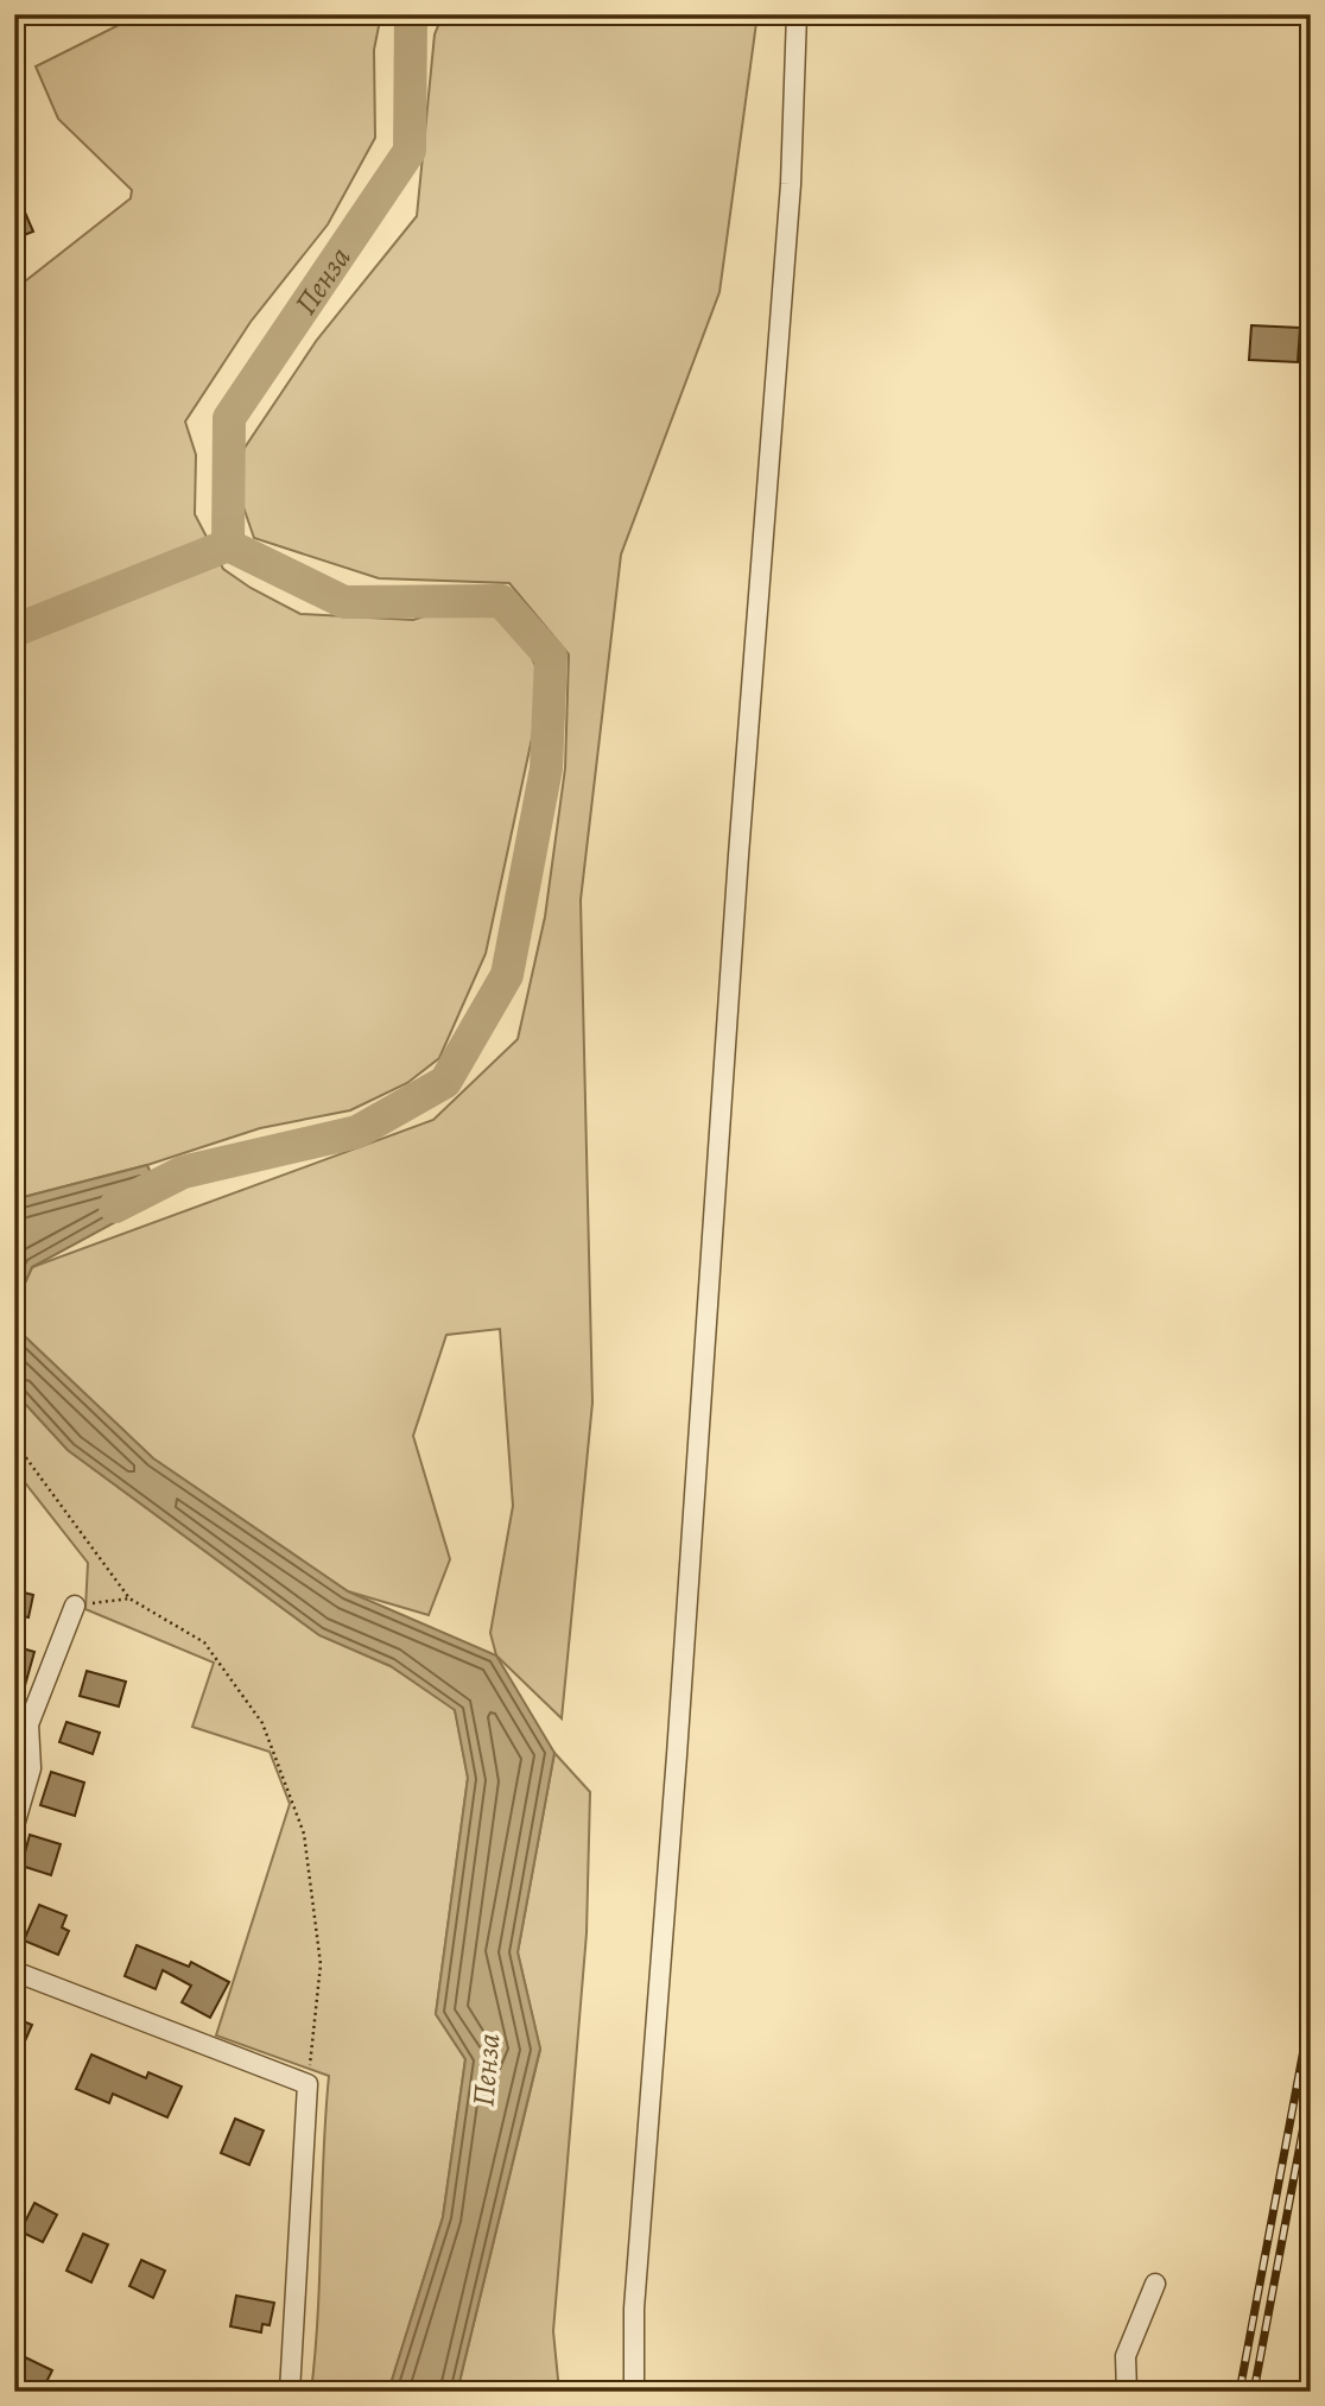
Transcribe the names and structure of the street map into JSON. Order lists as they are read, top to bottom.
{
  "water": ["Пенза"]
}
